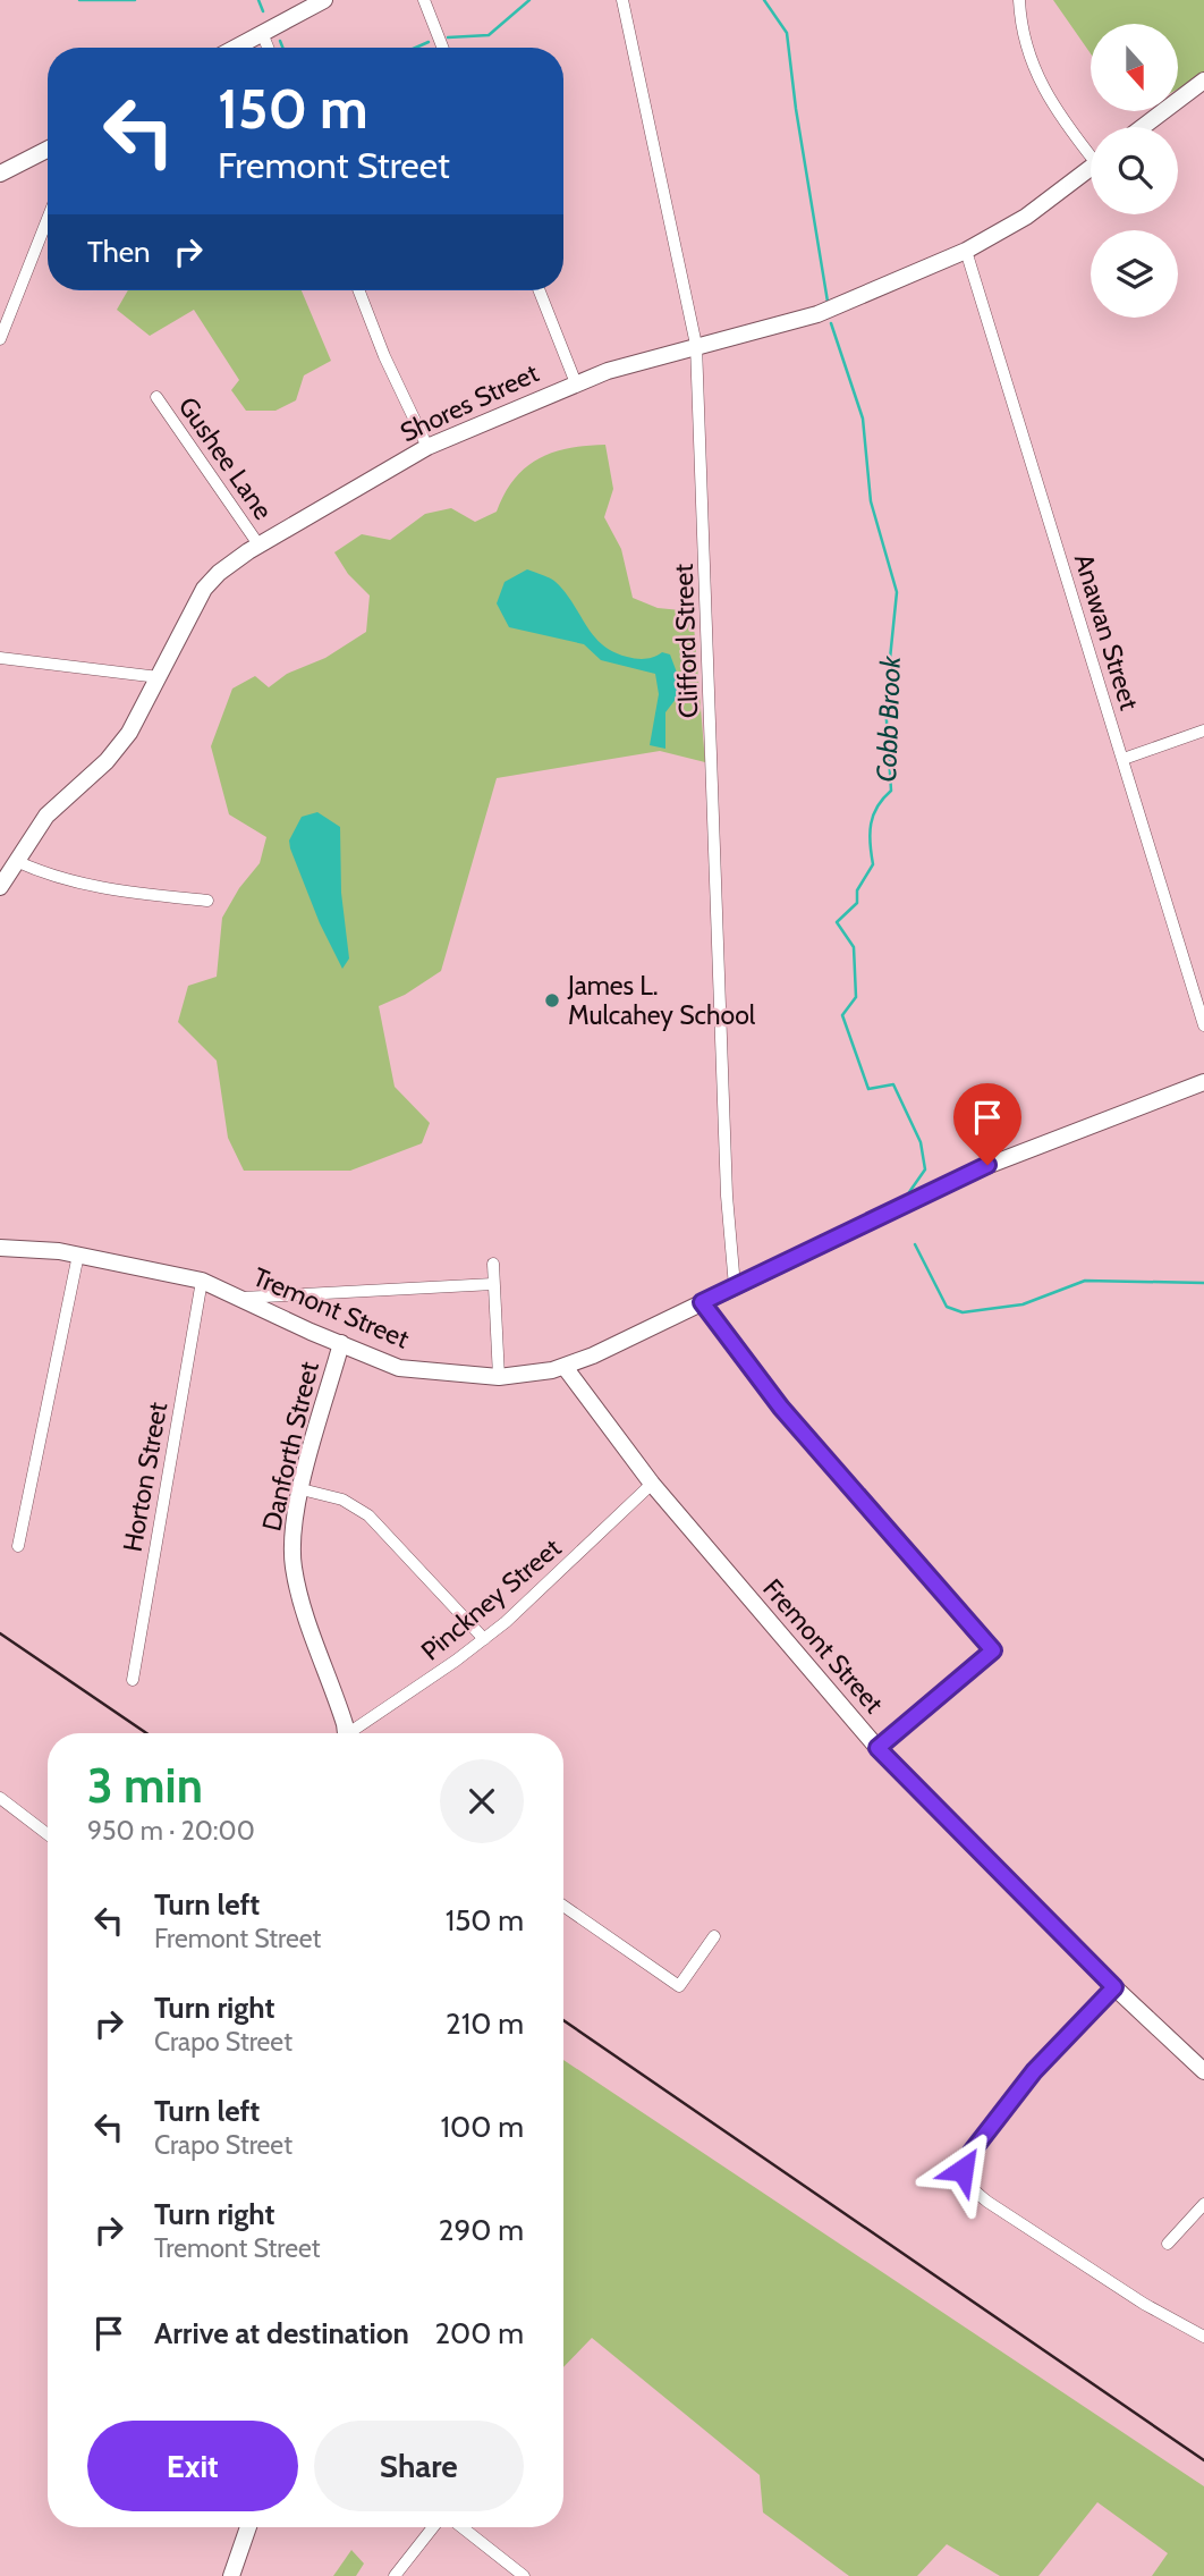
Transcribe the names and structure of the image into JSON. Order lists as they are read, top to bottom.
{
  "streets": {
    "street": [
      "Shores Street",
      "Gushee Lane",
      "Anawan Street",
      "Clifford Street",
      "Tremont Street",
      "Danforth Street",
      "Horton Street",
      "Pinckney Street",
      "Fremont Street"
    ]
  },
  "crossings": [
    ["Shores Street", "Gushee Lane"],
    ["Shores Street", "Anawan Street"],
    ["Shores Street", "Clifford Street"],
    ["Clifford Street", "Tremont Street"],
    ["Tremont Street", "Danforth Street"],
    ["Tremont Street", "Horton Street"],
    ["Tremont Street", "Fremont Street"],
    ["Pinckney Street", "Fremont Street"]
  ],
  "water": ["Cobb Brook"],
  "places": ["James L. Mulcahey School"],
  "north": "bottom",
  "page": {
    "turn": ["150 m", "Fremont Street"],
    "then": "Then",
    "heading": ["3 min", "950 m · 20:00"],
    "list": [
      {
        "name": "Turn left",
        "note": "Fremont Street",
        "value": "150 m"
      },
      {
        "name": "Turn right",
        "note": "Crapo Street",
        "value": "210 m"
      },
      {
        "name": "Turn left",
        "note": "Crapo Street",
        "value": "100 m"
      },
      {
        "name": "Turn right",
        "note": "Tremont Street",
        "value": "290 m"
      },
      {
        "name": "Arrive at destination",
        "value": "200 m"
      }
    ],
    "buttons": ["Exit", "Share"]
  }
}
